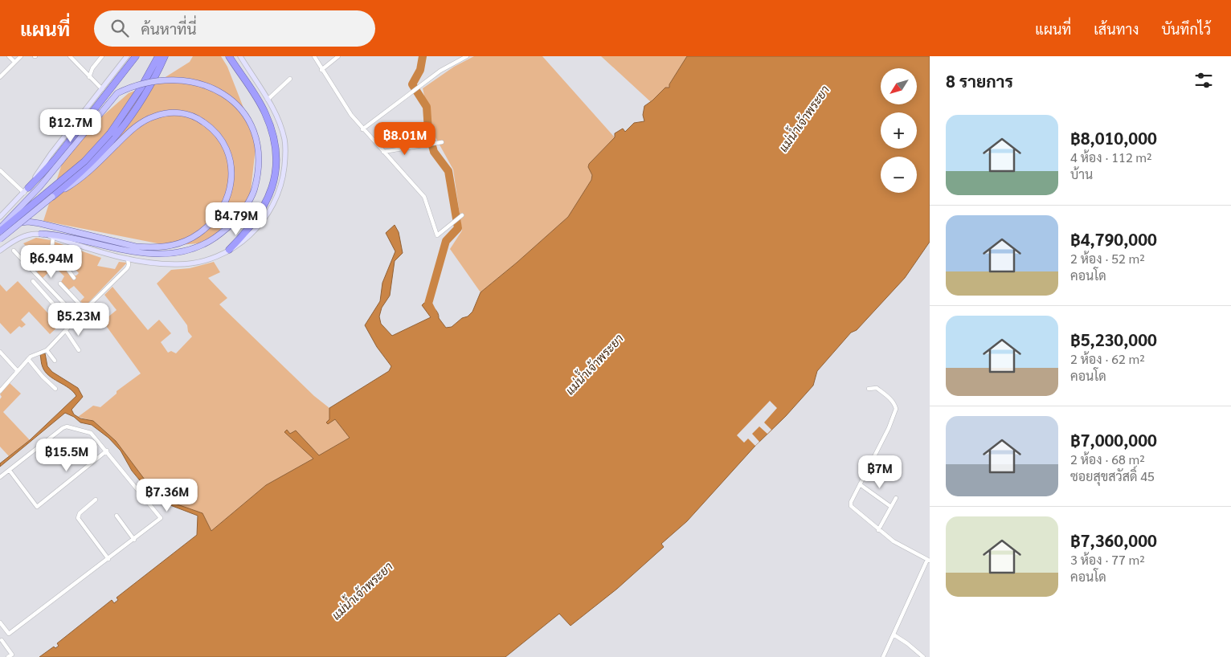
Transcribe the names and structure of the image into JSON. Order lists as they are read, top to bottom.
{
  "water": ["แม่น้ำเจ้าพระยา"],
  "north": "bottom left",
  "page": {
    "header": "แผนที่",
    "search": "ค้นหาที่นี่",
    "nav": ["แผนที่", "เส้นทาง", "บันทึกไว้"],
    "heading": "8 รายการ",
    "map_buttons": ["+", "−"],
    "list": [
      {
        "name": "฿8,010,000",
        "note": "4 ห้อง · 112 m² · บ้าน"
      },
      {
        "name": "฿4,790,000",
        "note": "2 ห้อง · 52 m² · คอนโด"
      },
      {
        "name": "฿5,230,000",
        "note": "2 ห้อง · 62 m² · คอนโด"
      },
      {
        "name": "฿7,000,000",
        "note": "2 ห้อง · 68 m² · ซอยสุขสวัสดิ์ 45"
      },
      {
        "name": "฿7,360,000",
        "note": "3 ห้อง · 77 m² · คอนโด"
      }
    ],
    "price": [
      "฿12.7M",
      "฿8.01M",
      "฿4.79M",
      "฿6.94M",
      "฿5.23M",
      "฿15.5M",
      "฿7M",
      "฿7.36M"
    ]
  }
}
